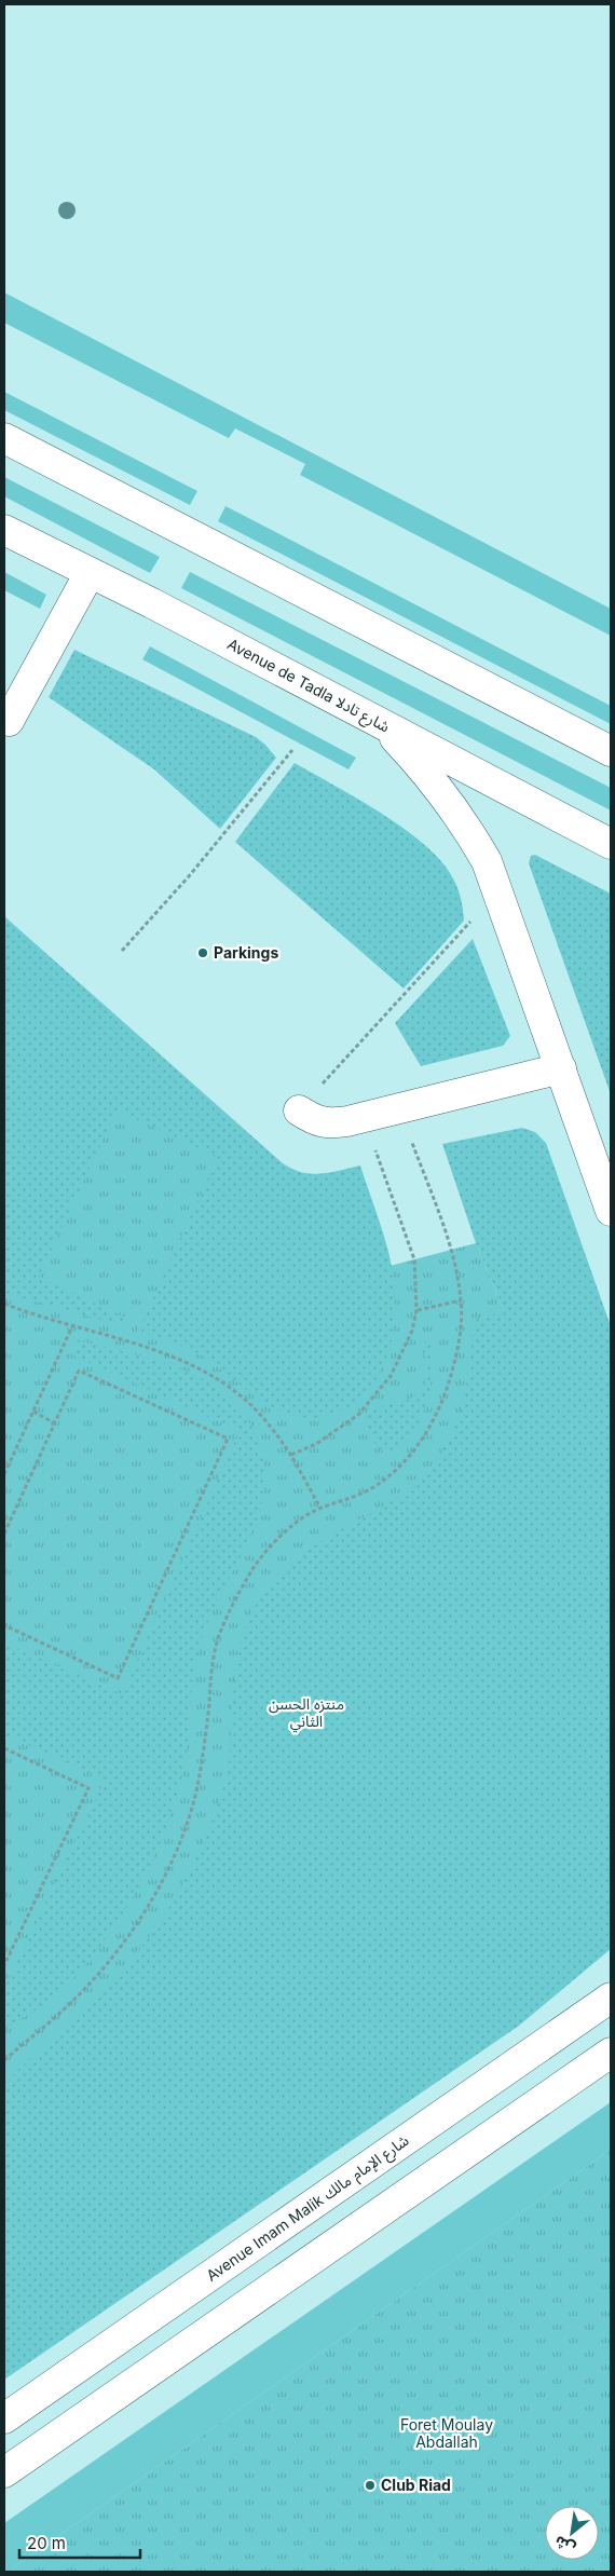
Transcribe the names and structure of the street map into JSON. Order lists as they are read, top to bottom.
{
  "streets": {
    "main road": ["Avenue de Tadla شارع تادلا", "Avenue Imam Malik شارع الإمام مالك"]
  },
  "parks": ["منتزه الحسن الثاني", "Foret Moulay Abdallah"],
  "places": ["Parkings", "Club Riad"],
  "scale_bar": "20 m",
  "north": "bottom left"
}
